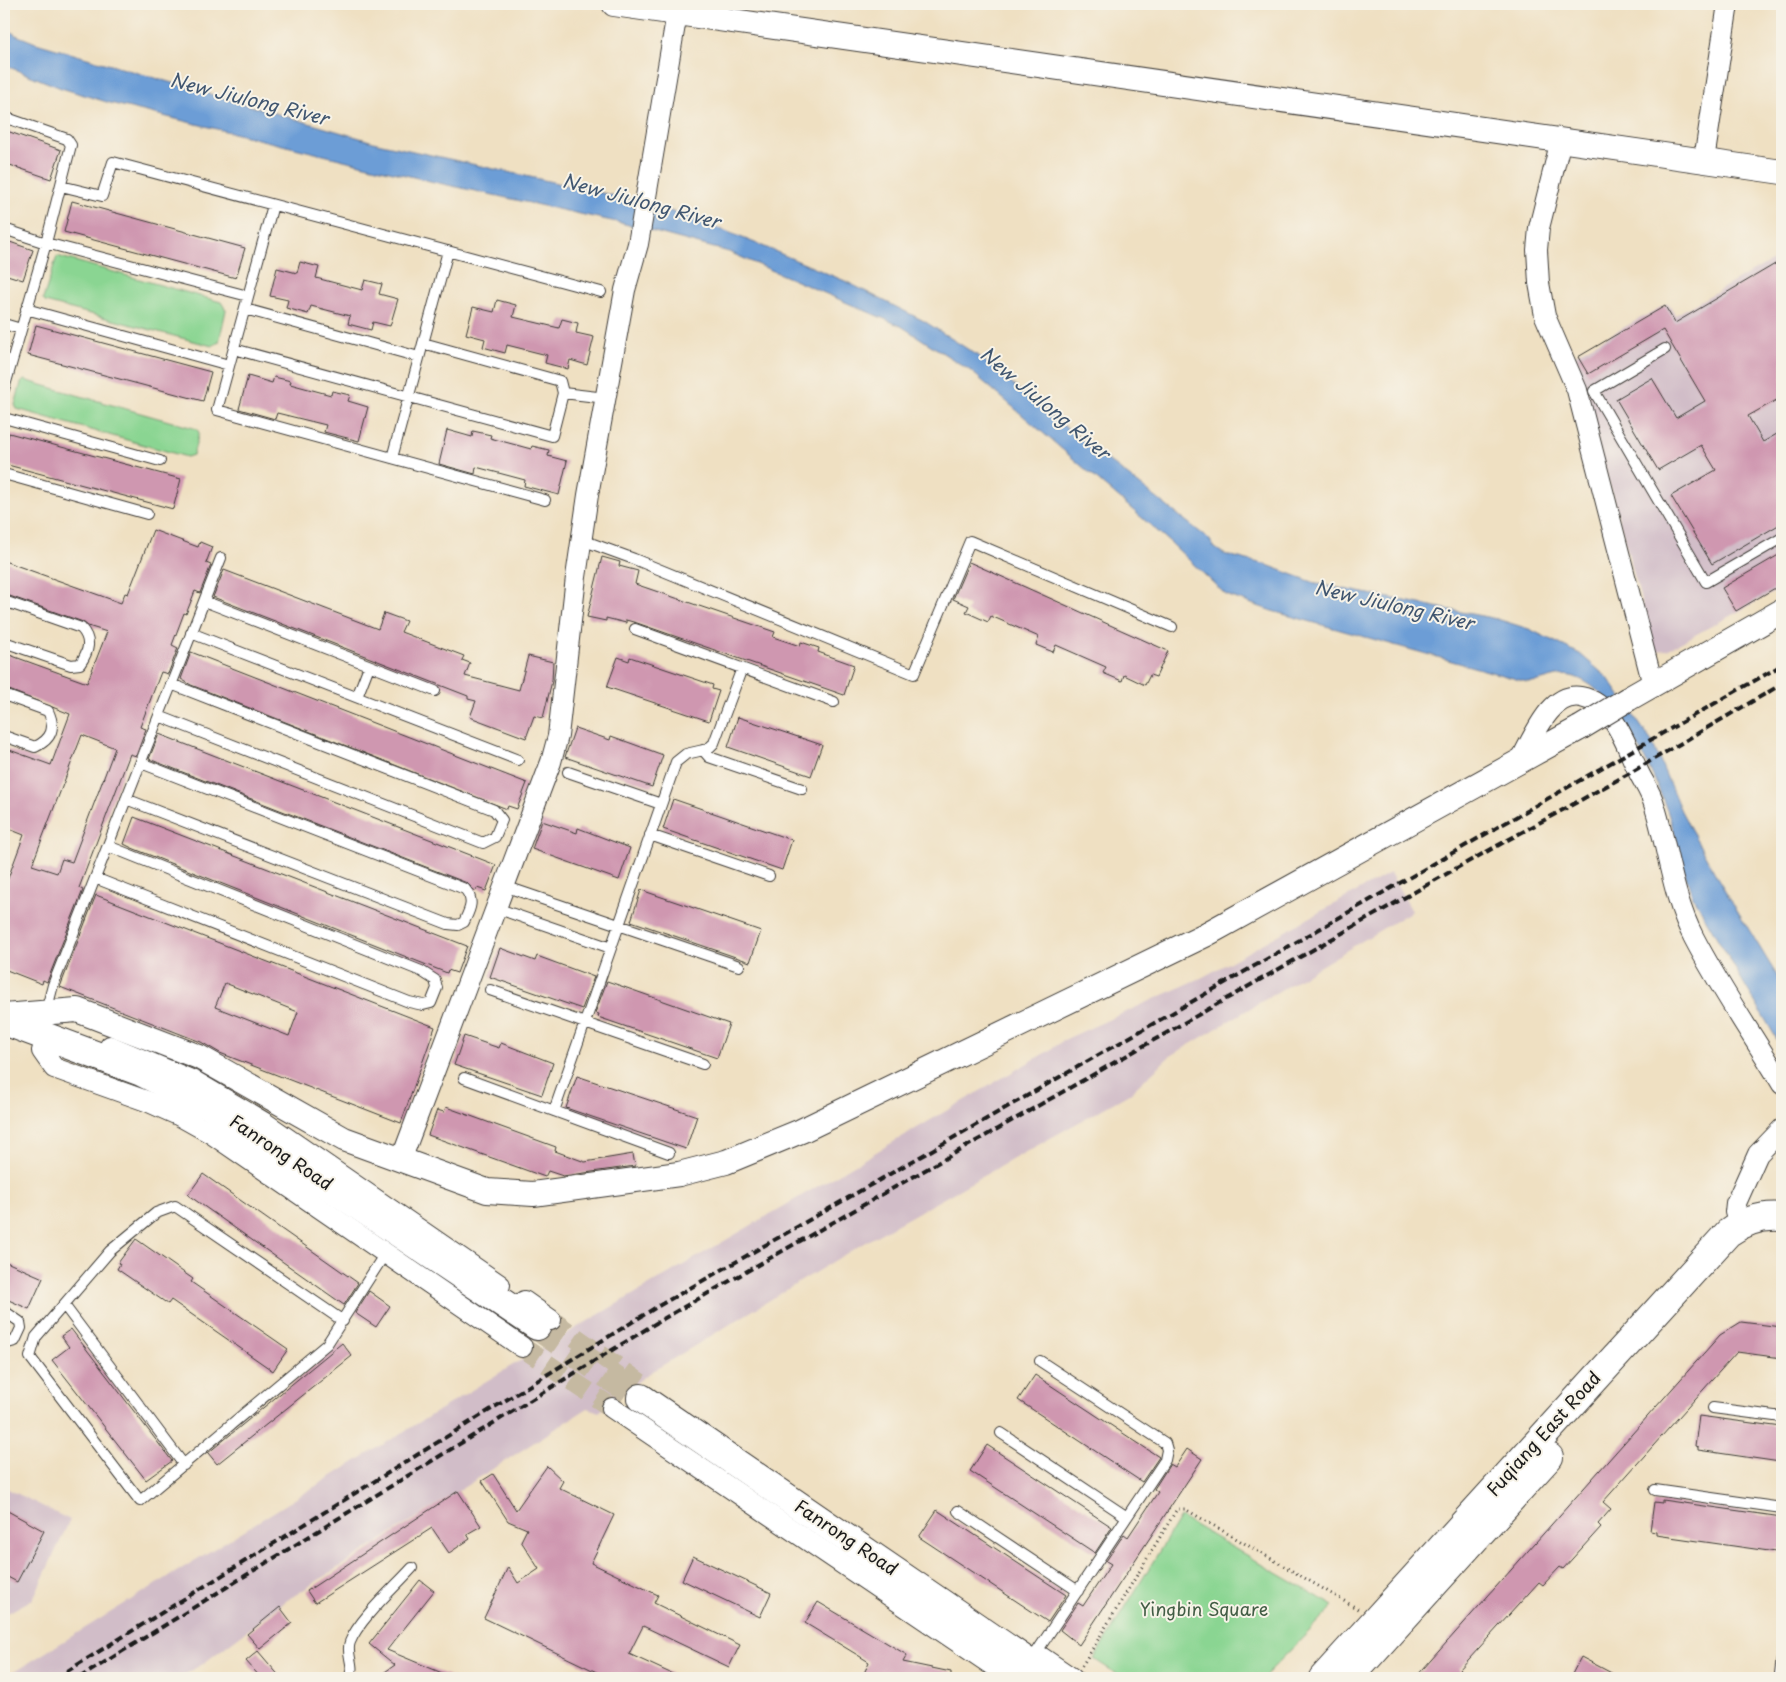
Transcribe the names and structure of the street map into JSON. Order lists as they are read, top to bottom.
{
  "streets": {
    "main road": ["Fanrong Road", "Fuqiang East Road"]
  },
  "water": ["New Jiulong River"],
  "parks": ["Yingbin Square"]
}
